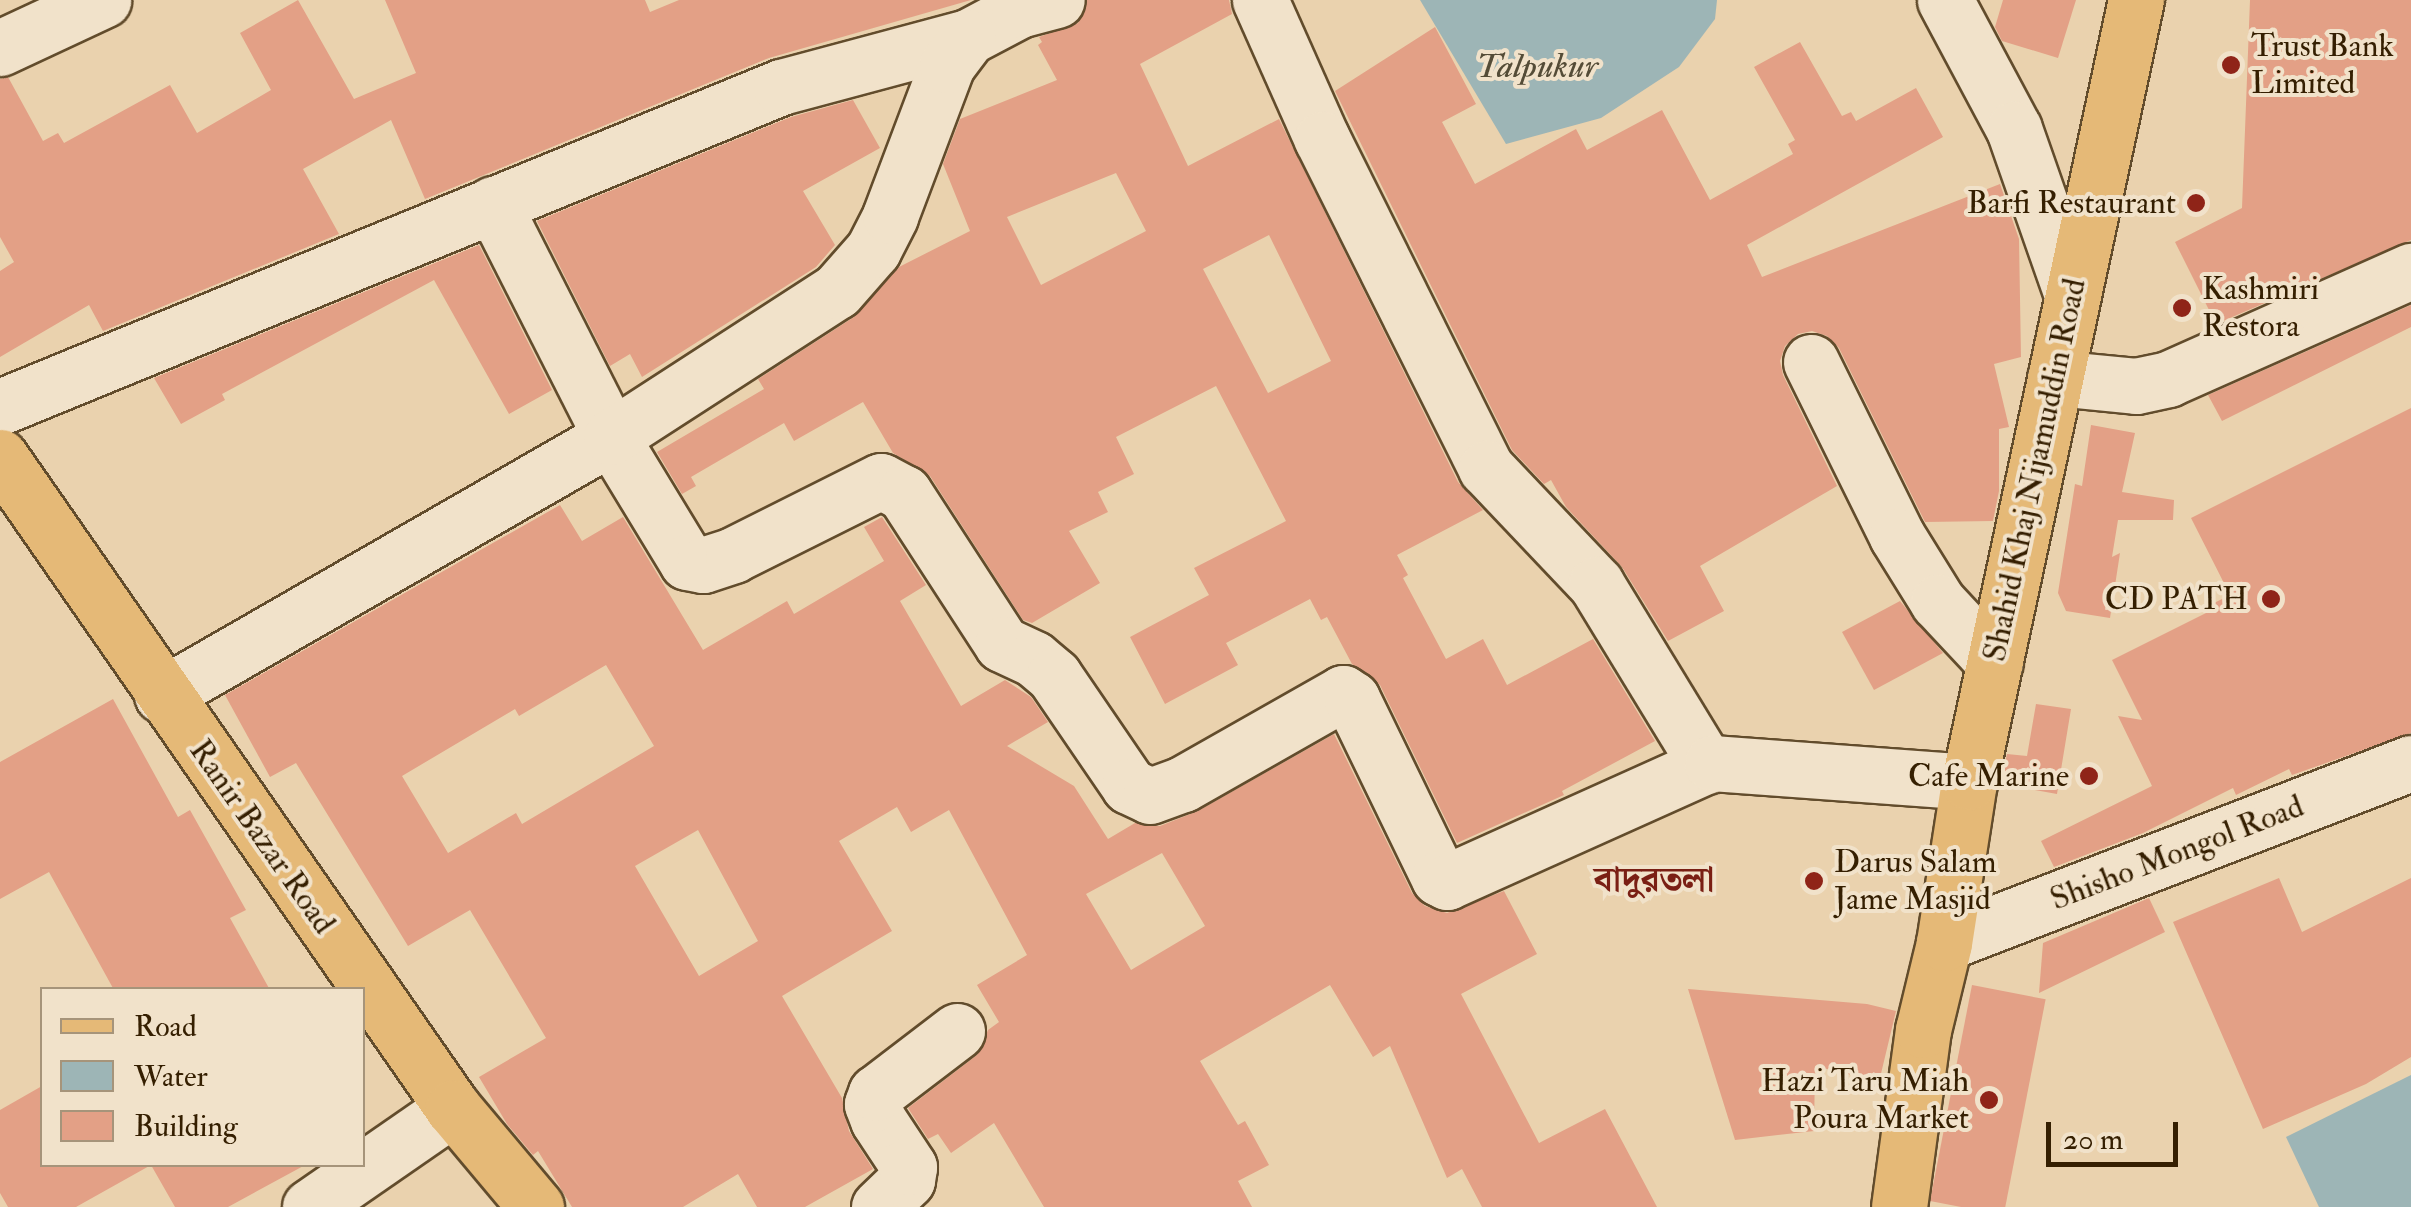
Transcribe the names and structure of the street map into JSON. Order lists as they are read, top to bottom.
{
  "streets": {
    "main road": ["Shahid Khaj Nijamuddin Road", "Ranir Bazar Road"],
    "street": ["Shisho Mongol Road"]
  },
  "crossings": [
    ["Shahid Khaj Nijamuddin Road", "Shisho Mongol Road"]
  ],
  "districts": ["বাদুরতলা"],
  "water": ["Talpukur"],
  "places": [
    "Trust Bank Limited",
    "Barfi Restaurant",
    "Kashmiri Restora",
    "CD PATH",
    "Cafe Marine",
    "Darus Salam Jame Masjid",
    "Hazi Taru Miah Poura Market"
  ],
  "legend": ["Road", "Water", "Building"],
  "scale_bar": "20 m"
}
